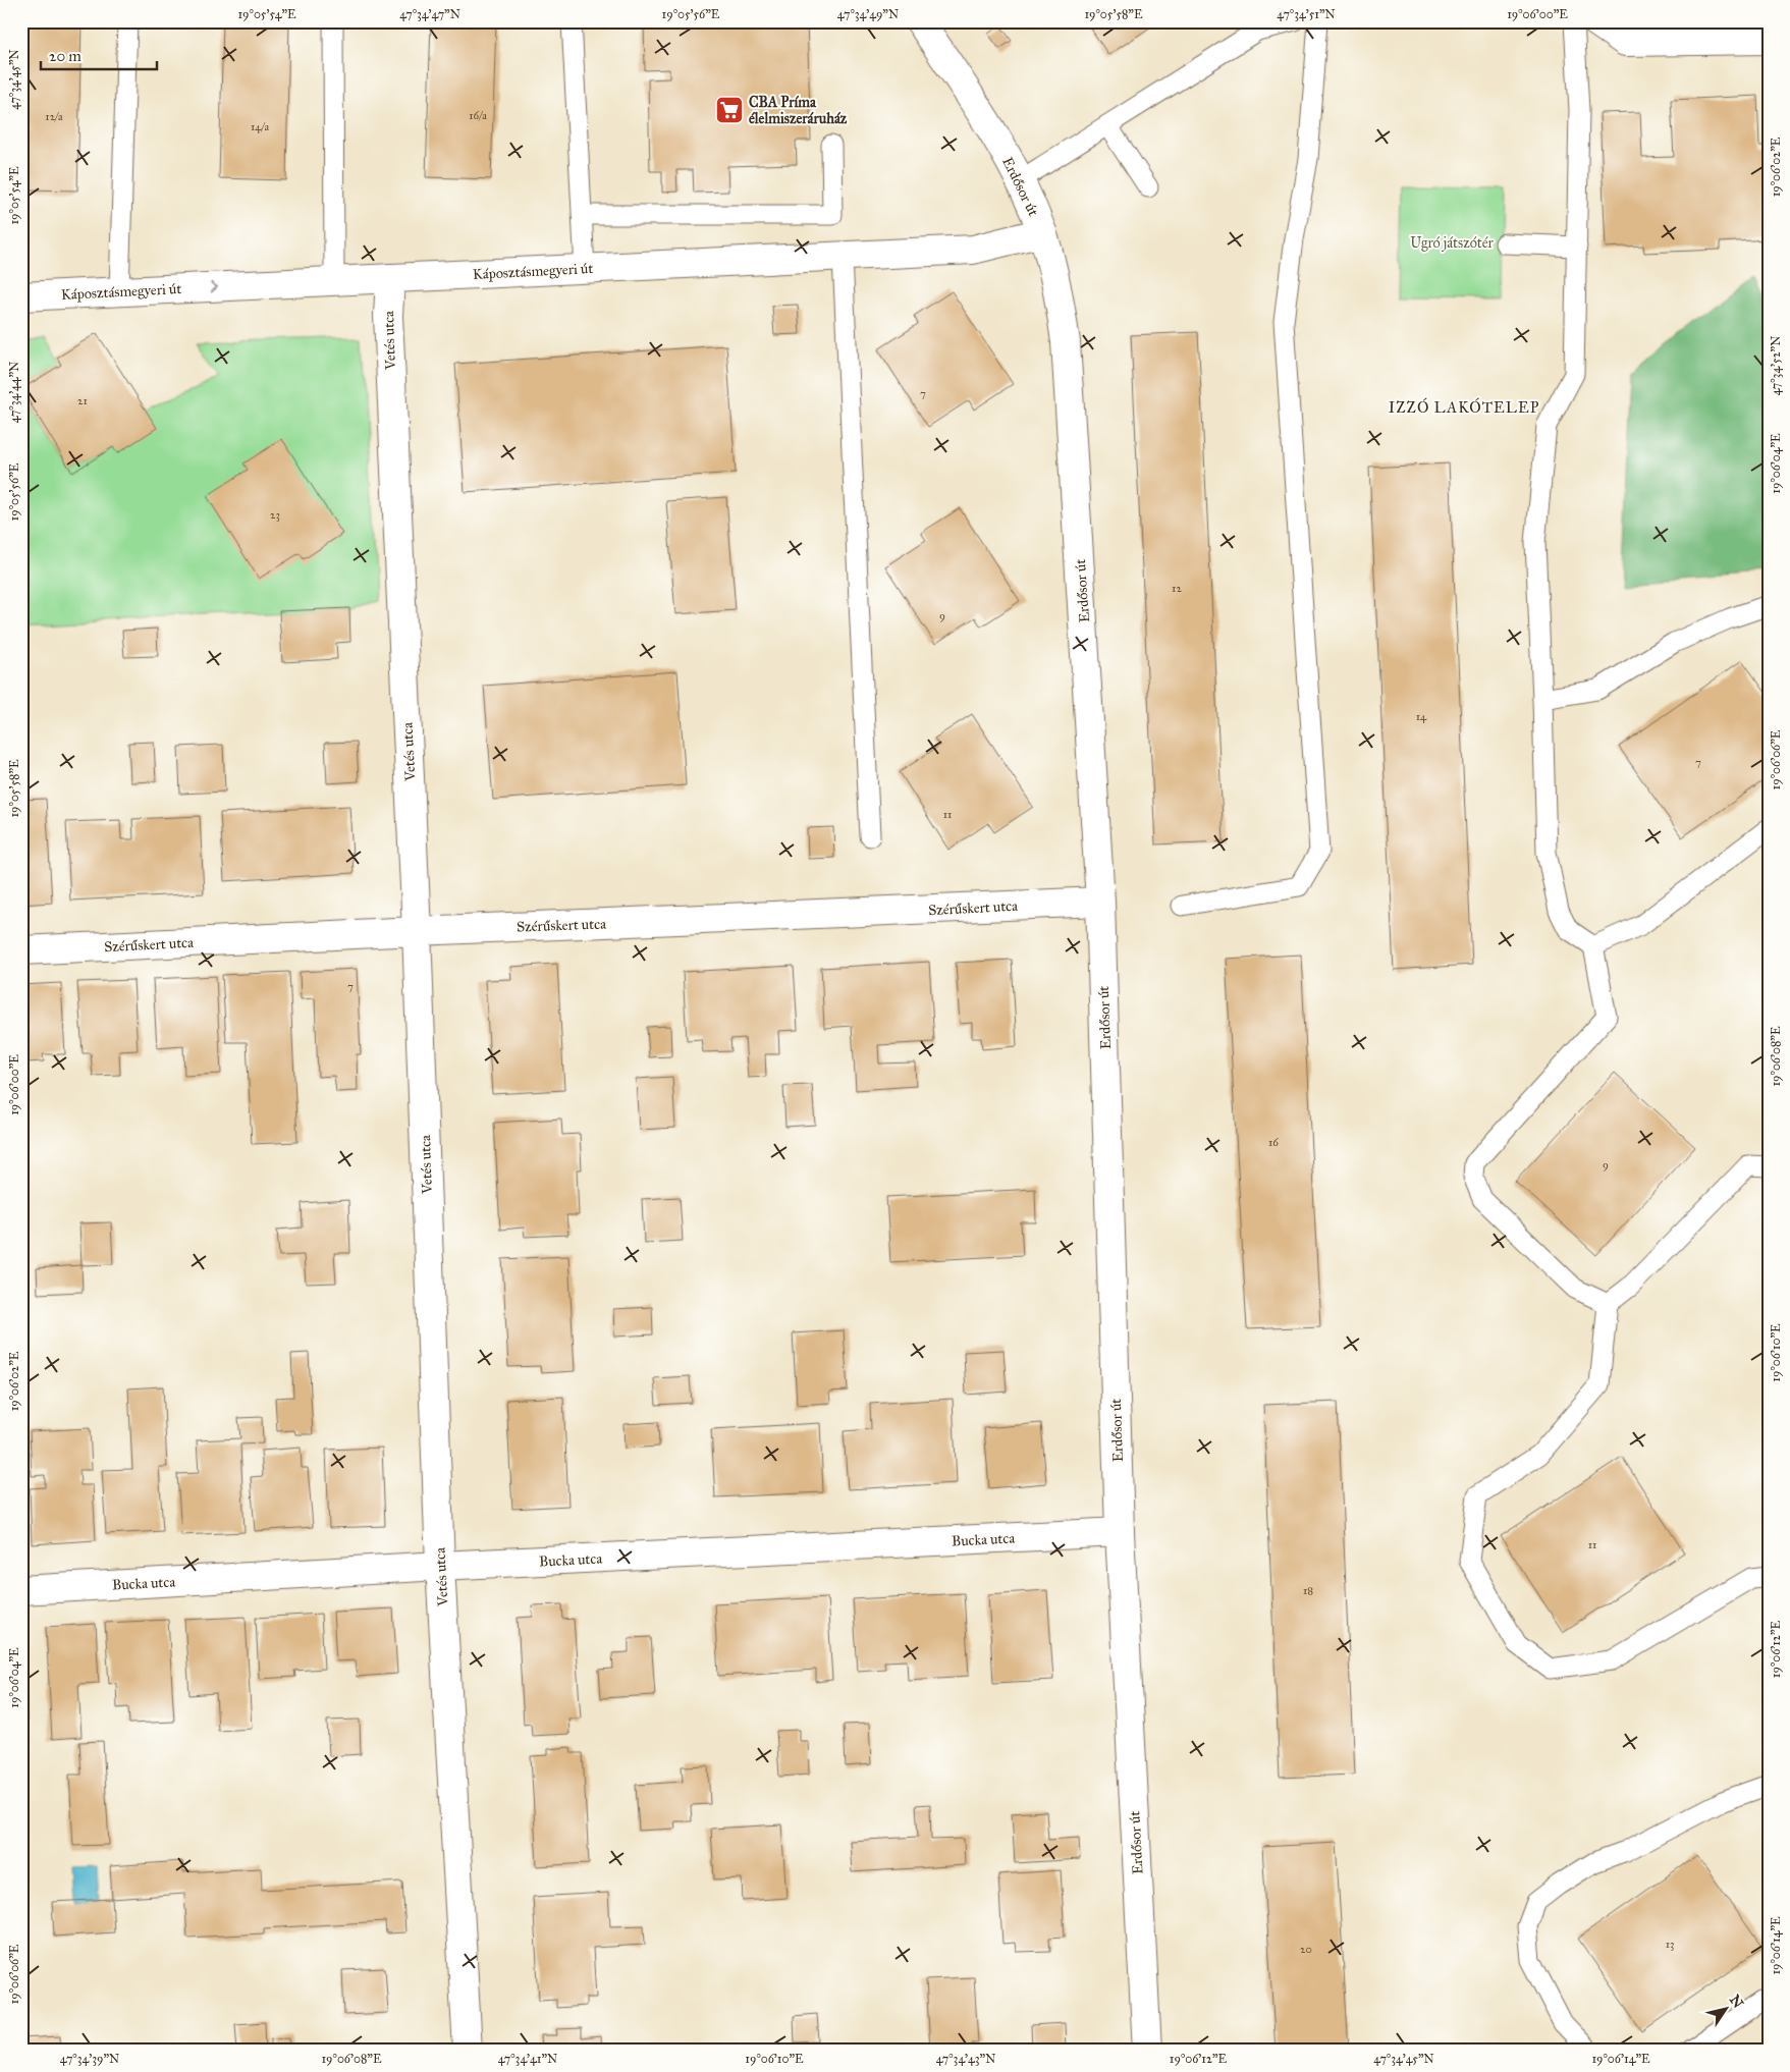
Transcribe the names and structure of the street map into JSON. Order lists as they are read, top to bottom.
{
  "streets": {
    "street": [
      "Erdősor út",
      "Káposztásmegyeri út",
      "Vetés utca",
      "Szérűskert utca",
      "Bucka utca"
    ]
  },
  "crossings": [
    ["Erdősor út", "Káposztásmegyeri út"],
    ["Erdősor út", "Szérűskert utca"],
    ["Erdősor út", "Bucka utca"],
    ["Káposztásmegyeri út", "Vetés utca"],
    ["Vetés utca", "Szérűskert utca"],
    ["Vetés utca", "Bucka utca"]
  ],
  "districts": ["IZZÓ LAKÓTELEP"],
  "parks": ["Ugró játszótér"],
  "places": {
    "supermarket": ["CBA Príma élelmiszeráruház"]
  },
  "house_numbers": [
    "16/a",
    "12/a",
    "14/a",
    "7",
    "21",
    "23",
    "12",
    "9",
    "14",
    "7",
    "11",
    "7",
    "16",
    "9",
    "11",
    "18",
    "13",
    "20"
  ],
  "scale_bar": "20 m",
  "north": "top right",
  "coordinates": [
    "19°05'54\"E",
    "47°34'47\"N",
    "19°05'56\"E",
    "47°34'49\"N",
    "19°05'58\"E",
    "47°34'51\"N",
    "19°06'00\"E",
    "47°34'45\"N",
    "19°06'02\"E",
    "47°34'52\"N",
    "47°34'44\"N",
    "19°06'04\"E",
    "19°06'06\"E",
    "19°06'08\"E",
    "19°06'10\"E",
    "19°06'12\"E",
    "19°06'14\"E",
    "47°34'39\"N",
    "47°34'41\"N",
    "47°34'43\"N"
  ]
}
